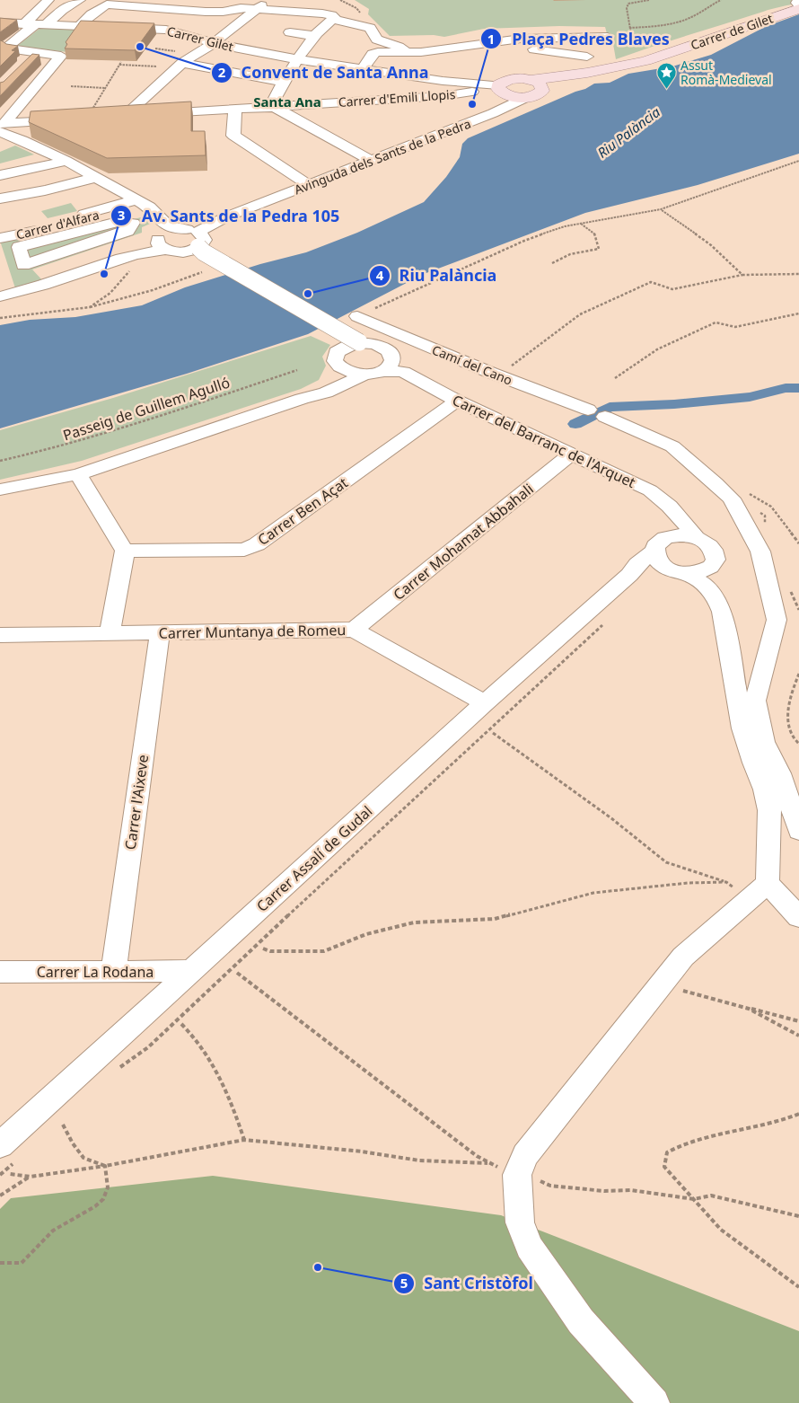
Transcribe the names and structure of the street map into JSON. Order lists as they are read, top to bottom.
{
  "streets": {
    "main road": ["Carrer de Gilet"],
    "street": [
      "Carrer Gilet",
      "Carrer d'Emili Llopis",
      "Avinguda dels Sants de la Pedra",
      "Carrer d'Alfara",
      "Camí del Cano",
      "Carrer del Barranc de l'Arquet",
      "Carrer Ben Açat",
      "Carrer Mohamat Abbahali",
      "Carrer Muntanya de Romeu",
      "Carrer l'Aixeve",
      "Carrer Assalí de Gudal",
      "Carrer La Rodana"
    ],
    "path": ["Passeig de Guillem Agulló"]
  },
  "crossings": [
    ["Carrer Gilet", "Carrer d'Emili Llopis"],
    ["Carrer del Barranc de l'Arquet", "Carrer Ben Açat"],
    ["Carrer del Barranc de l'Arquet", "Carrer Mohamat Abbahali"],
    ["Carrer Mohamat Abbahali", "Carrer Muntanya de Romeu"],
    ["Carrer Muntanya de Romeu", "Carrer l'Aixeve"],
    ["Carrer Muntanya de Romeu", "Carrer Assalí de Gudal"],
    ["Carrer l'Aixeve", "Carrer La Rodana"],
    ["Carrer Assalí de Gudal", "Carrer La Rodana"]
  ],
  "districts": ["Santa Ana"],
  "water": ["Riu Palància"],
  "places": {
    "other": [
      "Convent de Santa Anna",
      "Plaça Pedres Blaves",
      "Av. Sants de la Pedra 105",
      "Riu Palància",
      "Sant Cristòfol"
    ],
    "place": ["Assut Romà-Medieval"]
  }
}
